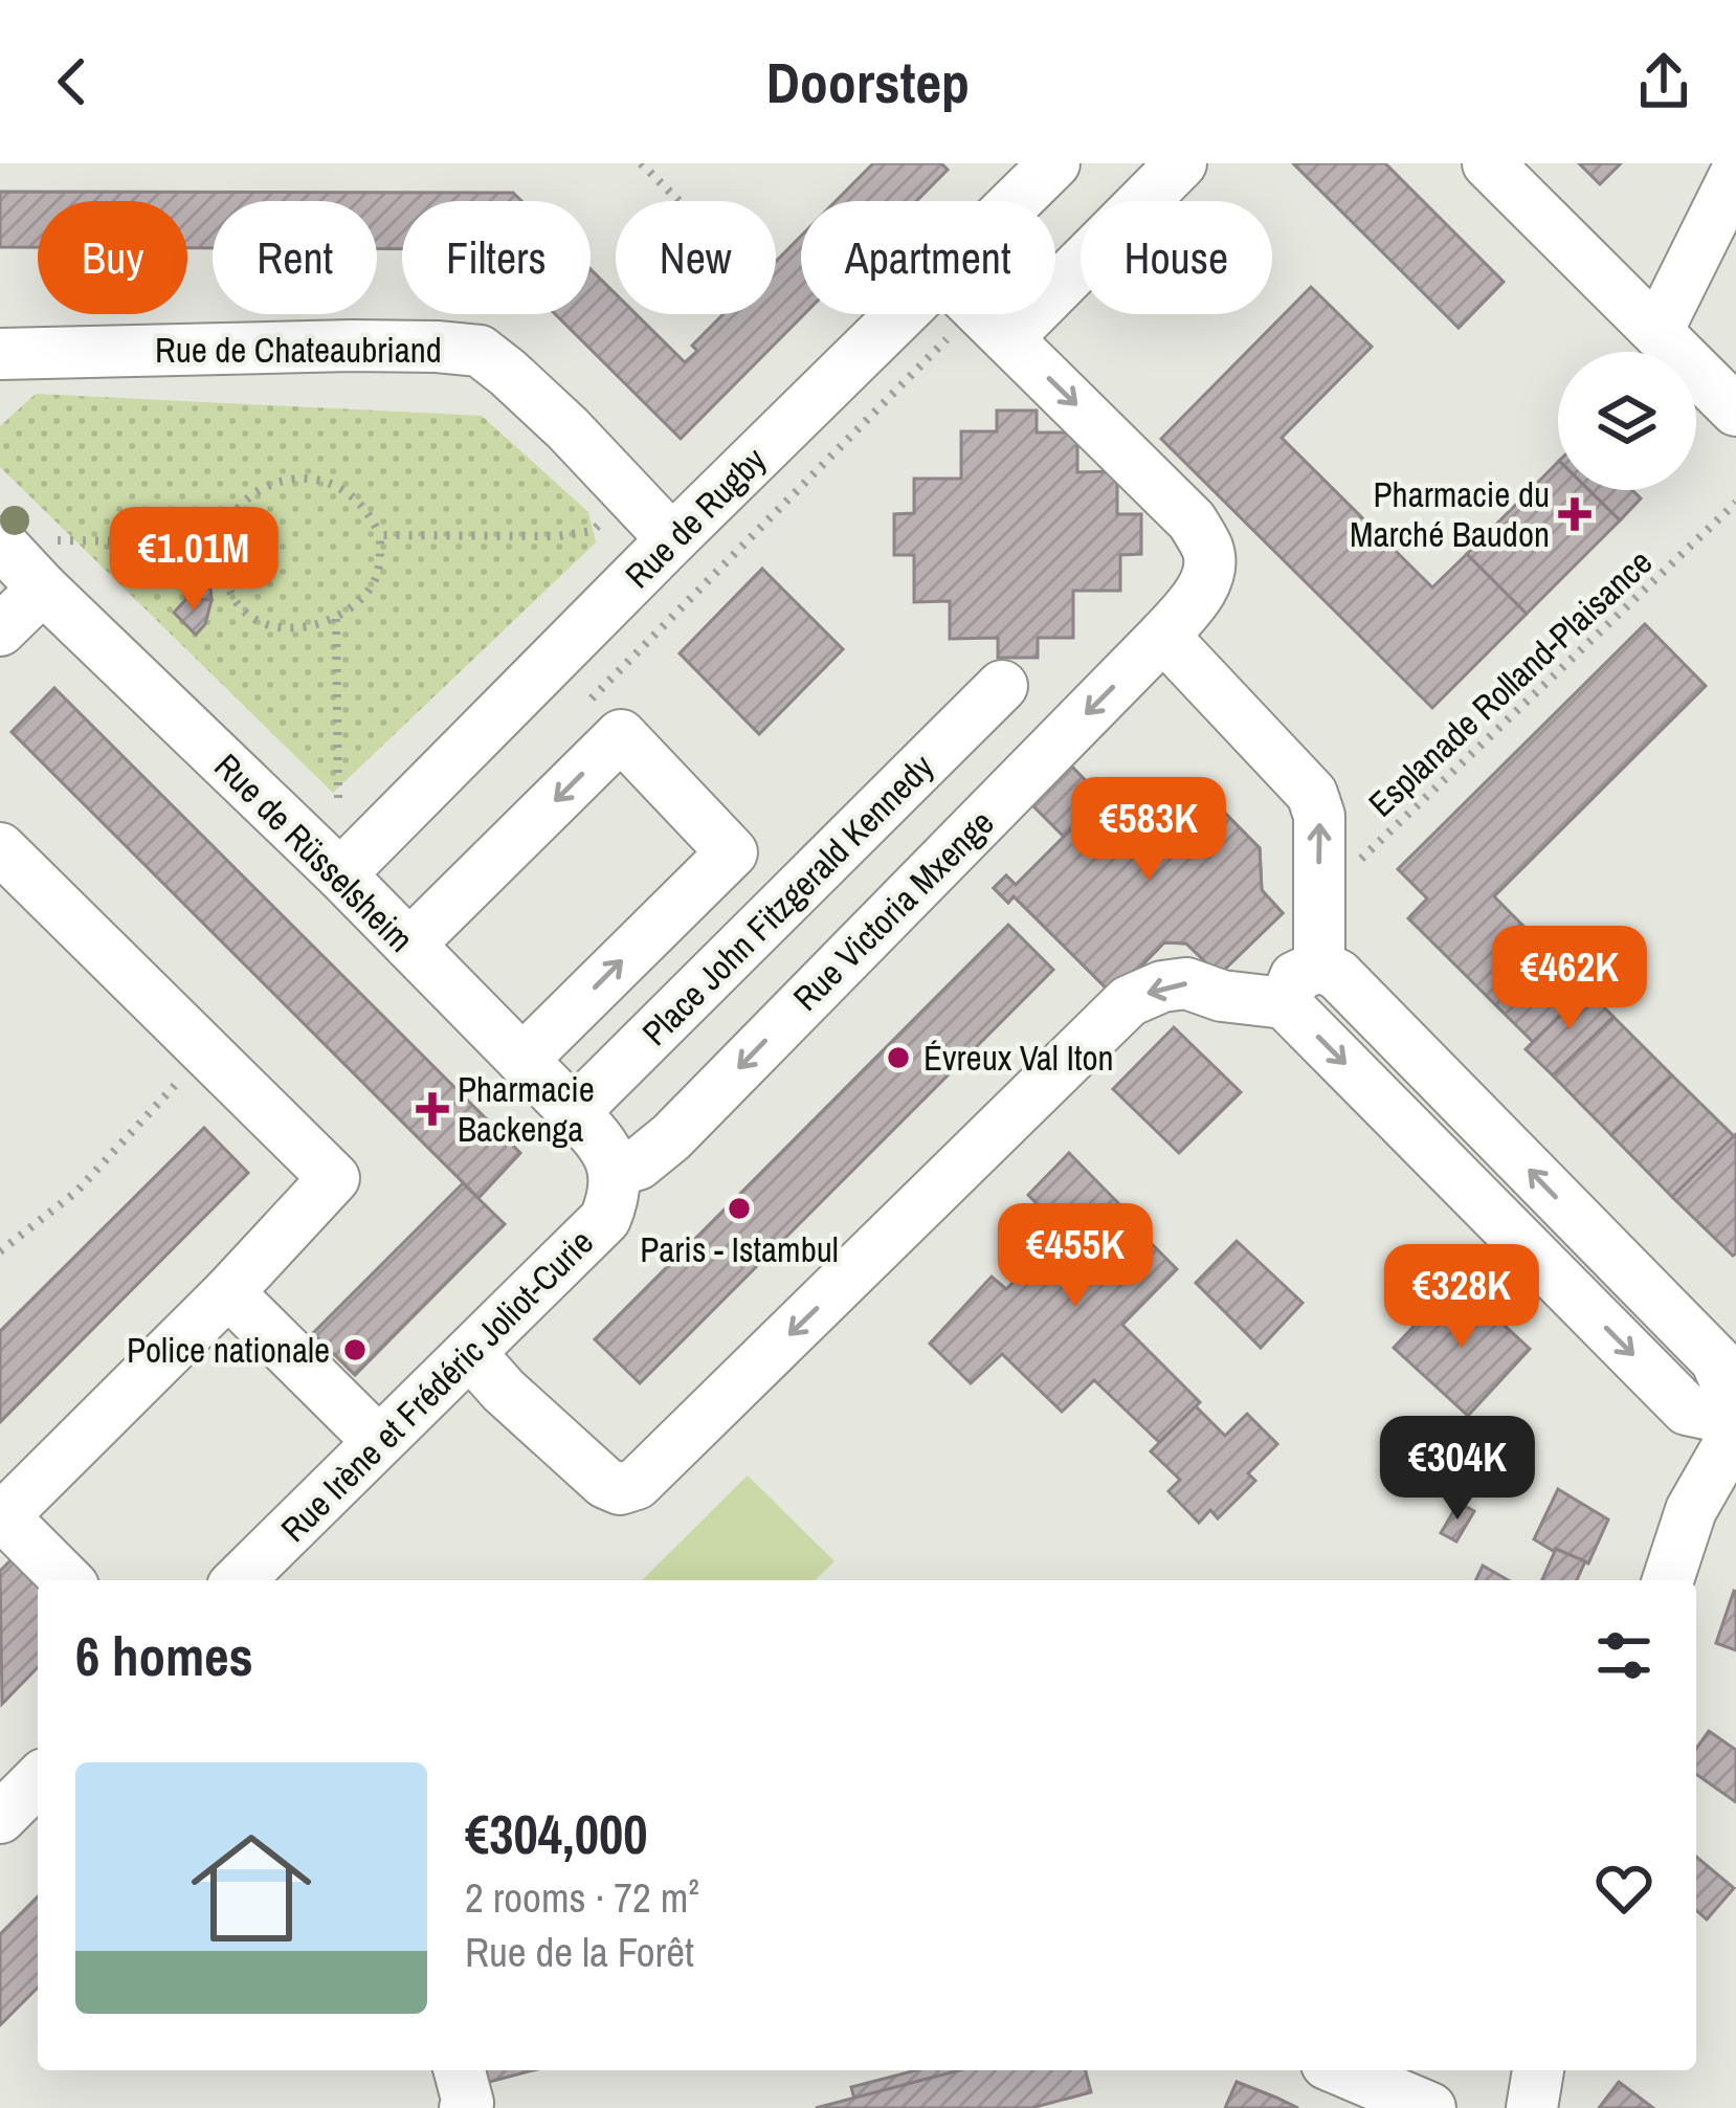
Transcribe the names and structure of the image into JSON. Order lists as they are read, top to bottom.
{
  "streets": {
    "street": [
      "Rue de Chateaubriand",
      "Rue de Rugby",
      "Rue de Rüsselsheim",
      "Place John Fitzgerald Kennedy",
      "Rue Victoria Mxenge",
      "Rue Irène et Frédéric Joliot-Curie"
    ],
    "path": ["Esplanade Rolland-Plaisance"]
  },
  "crossings": [
    ["Rue de Chateaubriand", "Rue de Rugby"],
    ["Rue de Rugby", "Rue de Rüsselsheim"],
    ["Rue de Rüsselsheim", "Place John Fitzgerald Kennedy"],
    ["Rue de Rüsselsheim", "Rue Victoria Mxenge"],
    ["Rue de Rüsselsheim", "Rue Irène et Frédéric Joliot-Curie"],
    ["Rue Victoria Mxenge", "Rue Irène et Frédéric Joliot-Curie"]
  ],
  "places": {
    "health": ["Pharmacie du Marché Baudon", "Pharmacie Backenga"],
    "other": ["Évreux Val Iton", "Paris - Istambul", "Police nationale"]
  },
  "page": {
    "header": "Doorstep",
    "chip": [
      "Buy",
      "Rent",
      "Filters",
      "New",
      "Apartment",
      "House"
    ],
    "price": [
      "€1.01M",
      "€583K",
      "€462K",
      "€455K",
      "€328K",
      "€304K"
    ],
    "heading": "6 homes",
    "list": [
      {
        "name": "€304,000",
        "note": "2 rooms · 72 m² · Rue de la Forêt"
      }
    ]
  }
}
